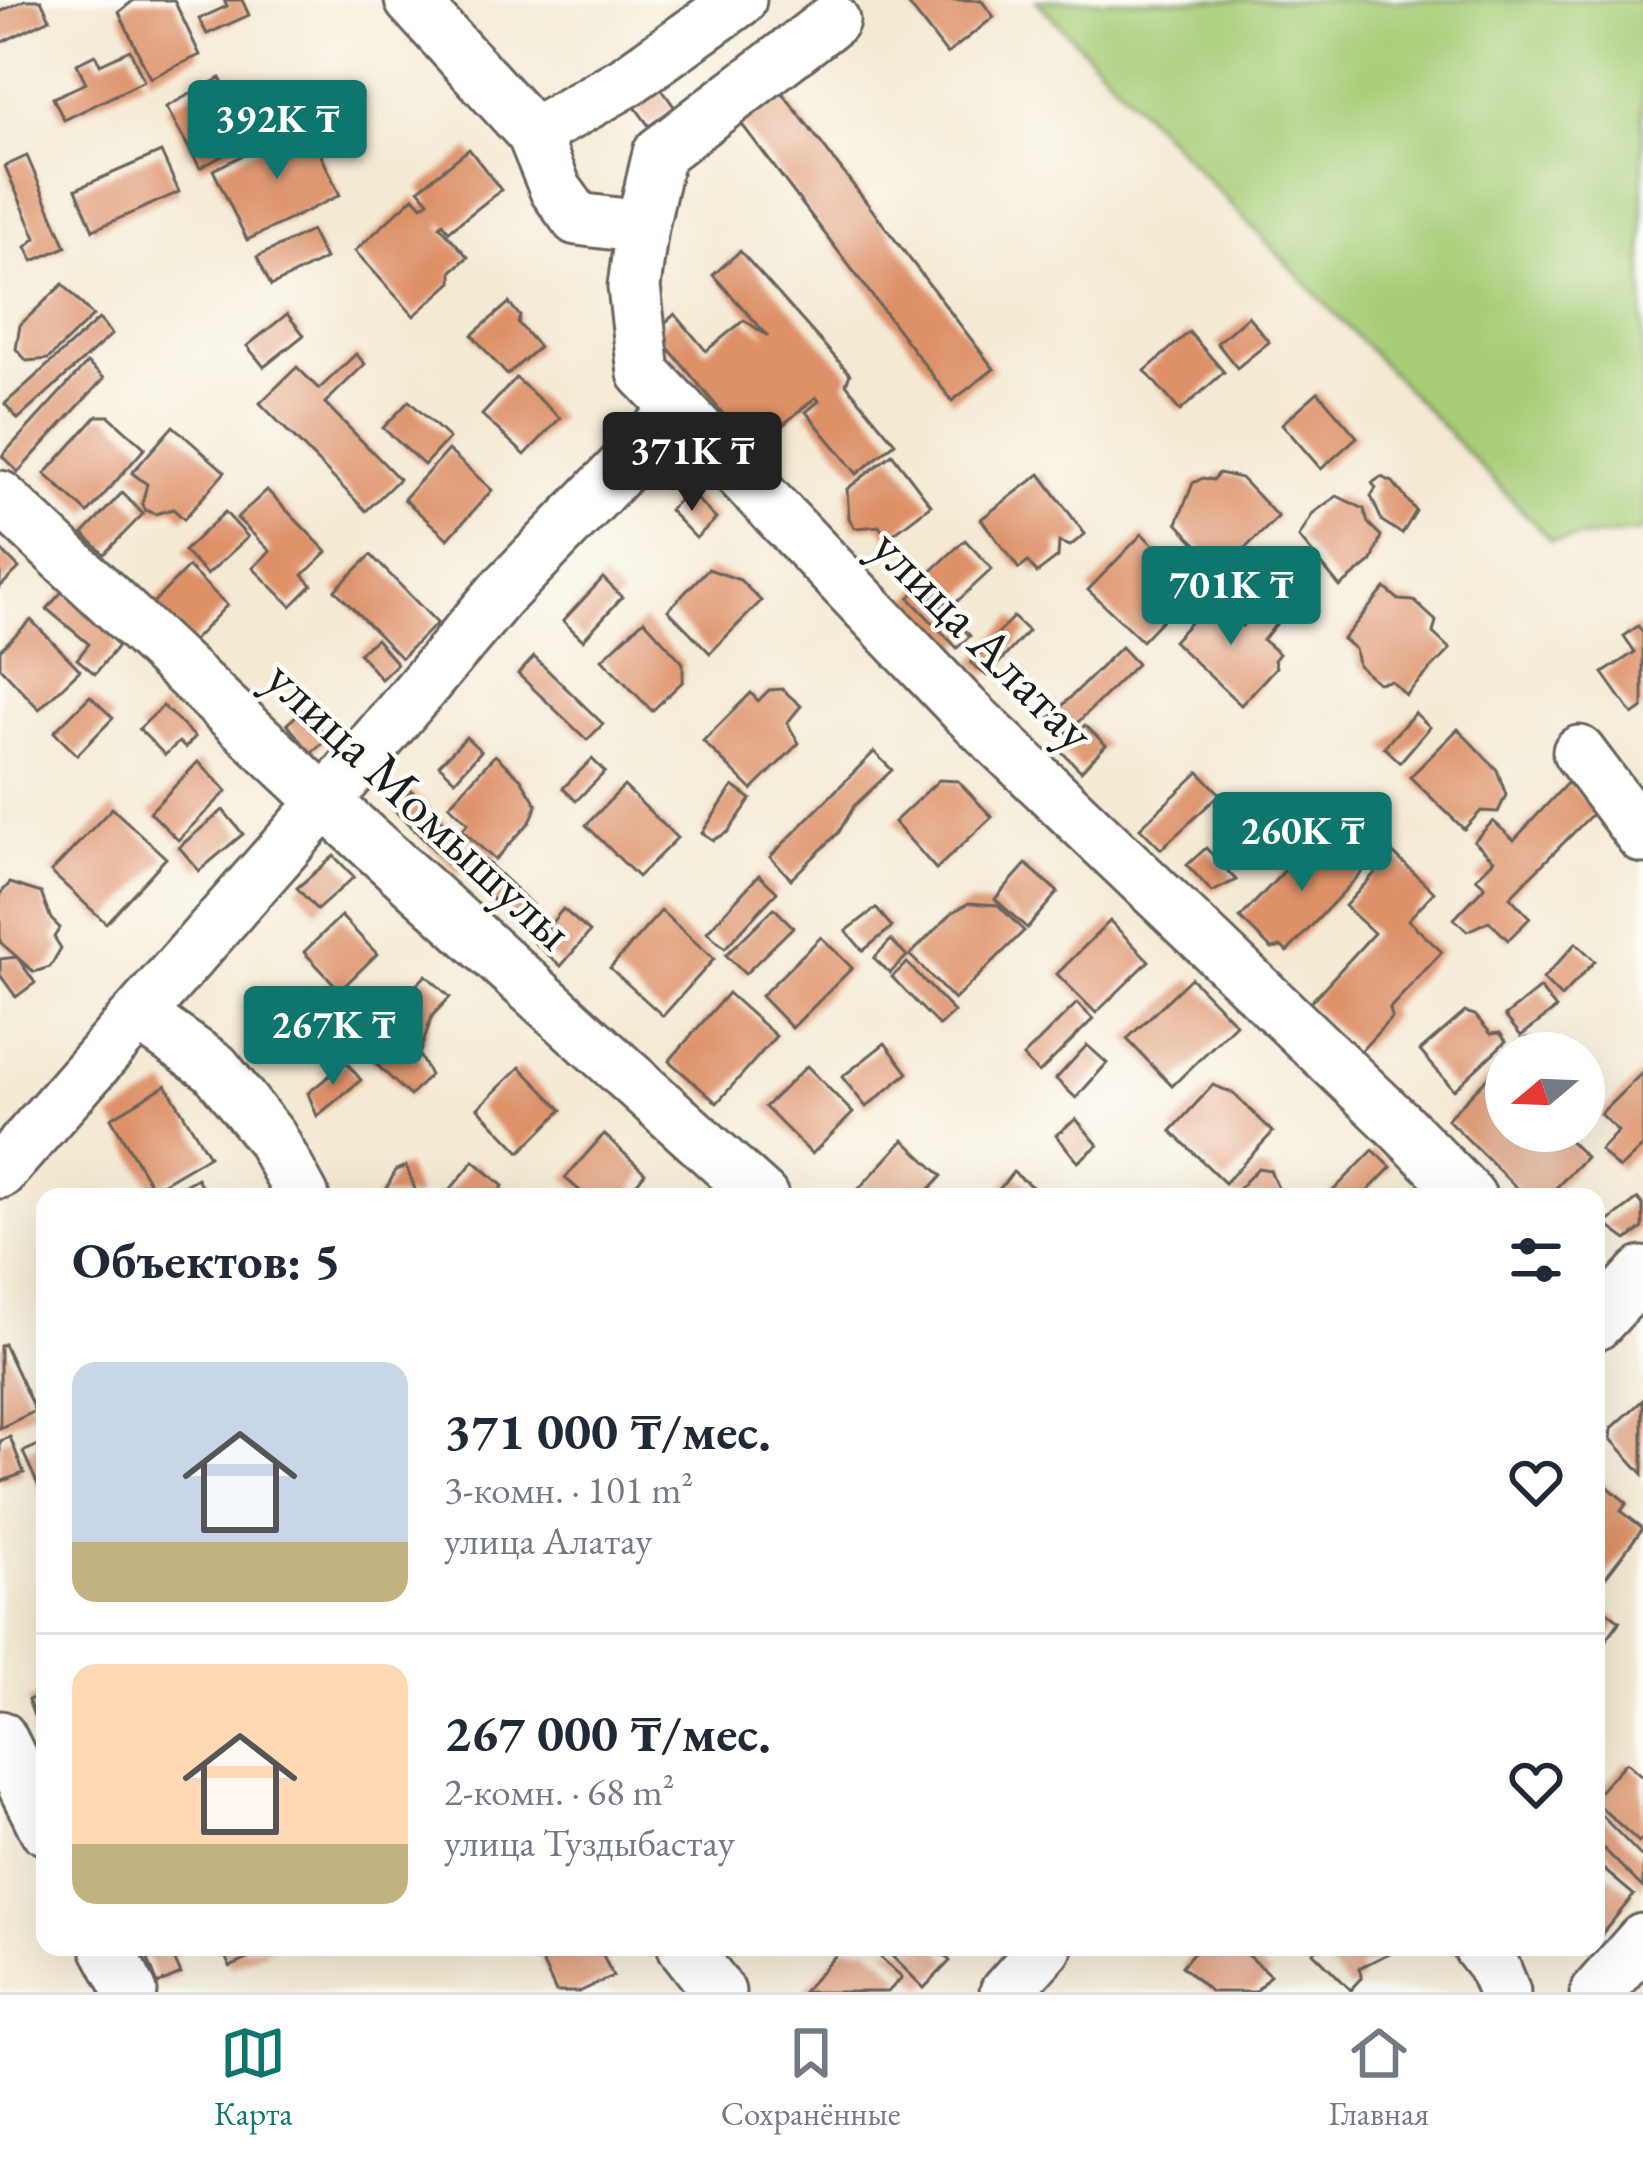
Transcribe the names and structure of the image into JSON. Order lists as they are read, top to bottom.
{
  "streets": {
    "street": ["улица Алатау", "улица Момышулы"]
  },
  "north": "left",
  "page": {
    "price": [
      "392K ₸",
      "371K ₸",
      "701K ₸",
      "260K ₸",
      "267K ₸"
    ],
    "heading": "Объектов: 5",
    "list": [
      {
        "name": "371 000 ₸/мес.",
        "note": "3-комн. · 101 m² · улица Алатау"
      },
      {
        "name": "267 000 ₸/мес.",
        "note": "2-комн. · 68 m² · улица Туздыбастау"
      }
    ],
    "tabs": ["Карта", "Сохранённые", "Главная"]
  }
}
